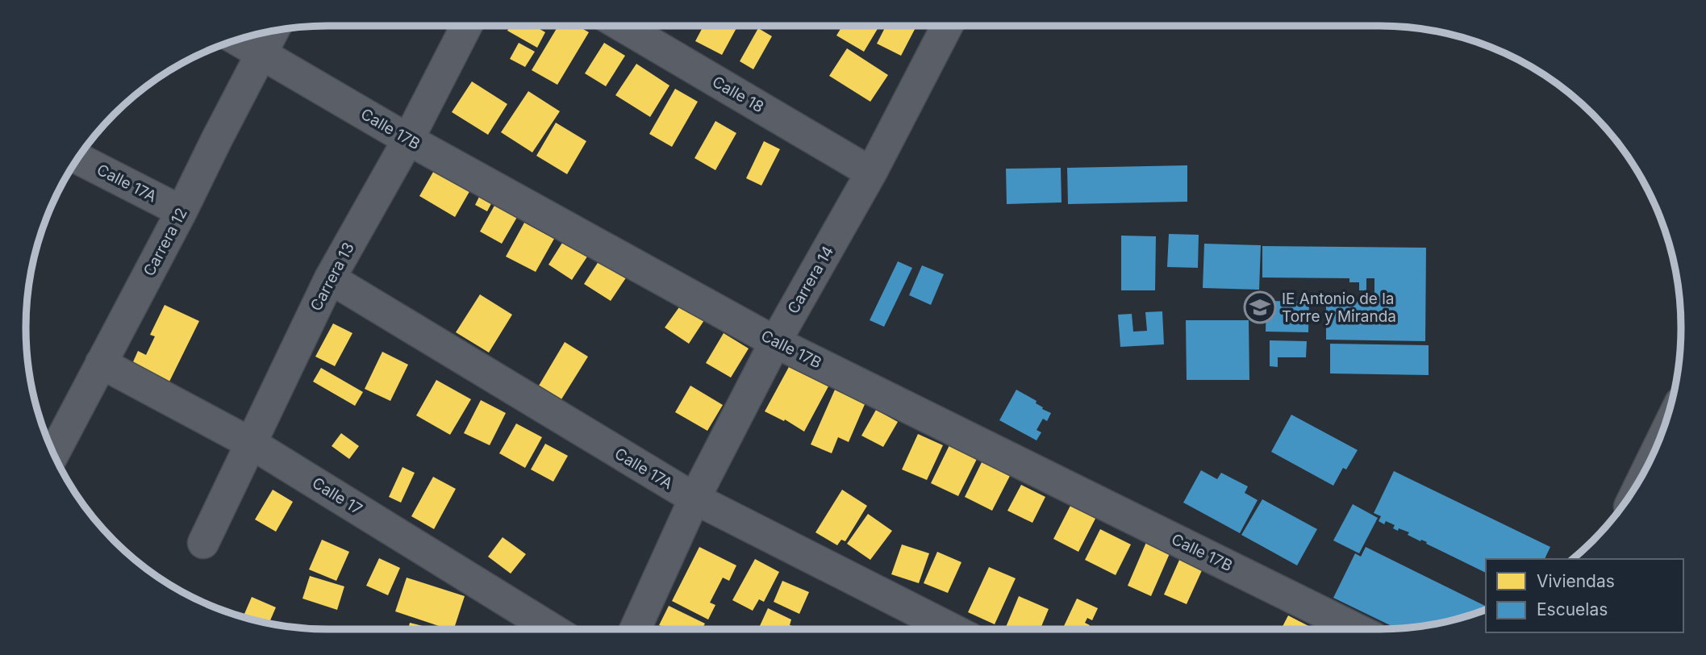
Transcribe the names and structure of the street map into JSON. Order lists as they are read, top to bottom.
{
  "streets": {
    "street": [
      "Calle 18",
      "Calle 17B",
      "Calle 17A",
      "Carrera 12",
      "Carrera 13",
      "Carrera 14",
      "Calle 17"
    ]
  },
  "crossings": [
    ["Calle 18", "Carrera 14"],
    ["Calle 17B", "Carrera 12"],
    ["Calle 17B", "Carrera 13"],
    ["Calle 17B", "Carrera 14"],
    ["Calle 17A", "Carrera 12"],
    ["Calle 17A", "Carrera 13"],
    ["Calle 17A", "Carrera 14"],
    ["Carrera 12", "Calle 17"],
    ["Carrera 13", "Calle 17"]
  ],
  "places": {
    "school or university": ["IE Antonio de la Torre y Miranda"]
  },
  "legend": ["Viviendas", "Escuelas"]
}
